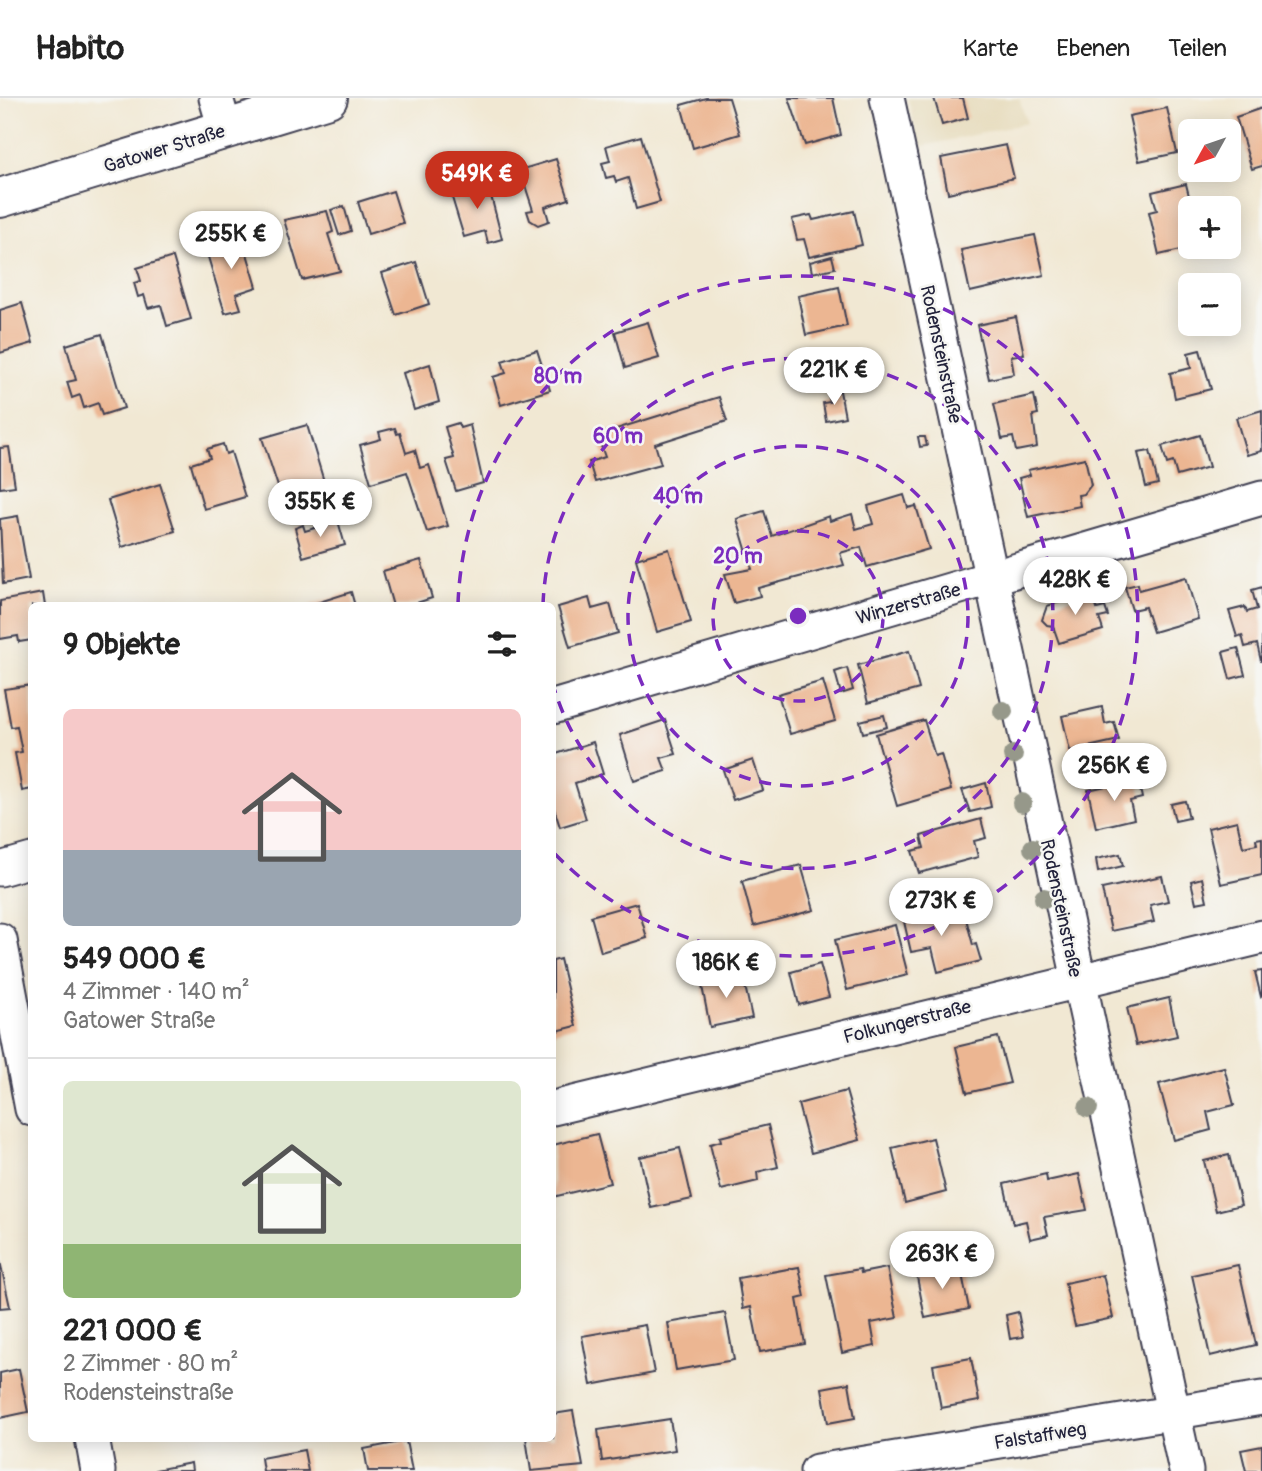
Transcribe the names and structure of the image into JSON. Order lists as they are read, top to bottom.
{
  "streets": {
    "main road": ["Gatower Straße"],
    "street": [
      "Rodensteinstraße",
      "Winzerstraße",
      "Folkungerstraße",
      "Falstaffweg"
    ]
  },
  "crossings": [
    ["Rodensteinstraße", "Winzerstraße"],
    ["Rodensteinstraße", "Folkungerstraße"],
    ["Rodensteinstraße", "Falstaffweg"]
  ],
  "north": "bottom left",
  "page": {
    "header": "Habito",
    "nav": ["Karte", "Ebenen", "Teilen"],
    "map_buttons": ["+", "−"],
    "price": [
      "549K €",
      "255K €",
      "221K €",
      "355K €",
      "428K €",
      "256K €",
      "273K €",
      "186K €",
      "263K €"
    ],
    "heading": "9 Objekte",
    "list": [
      {
        "name": "549 000 €",
        "note": "4 Zimmer · 140 m² · Gatower Straße"
      },
      {
        "name": "221 000 €",
        "note": "2 Zimmer · 80 m² · Rodensteinstraße"
      }
    ]
  },
  "rings": [
    "80 m",
    "60 m",
    "40 m",
    "20 m"
  ]
}
